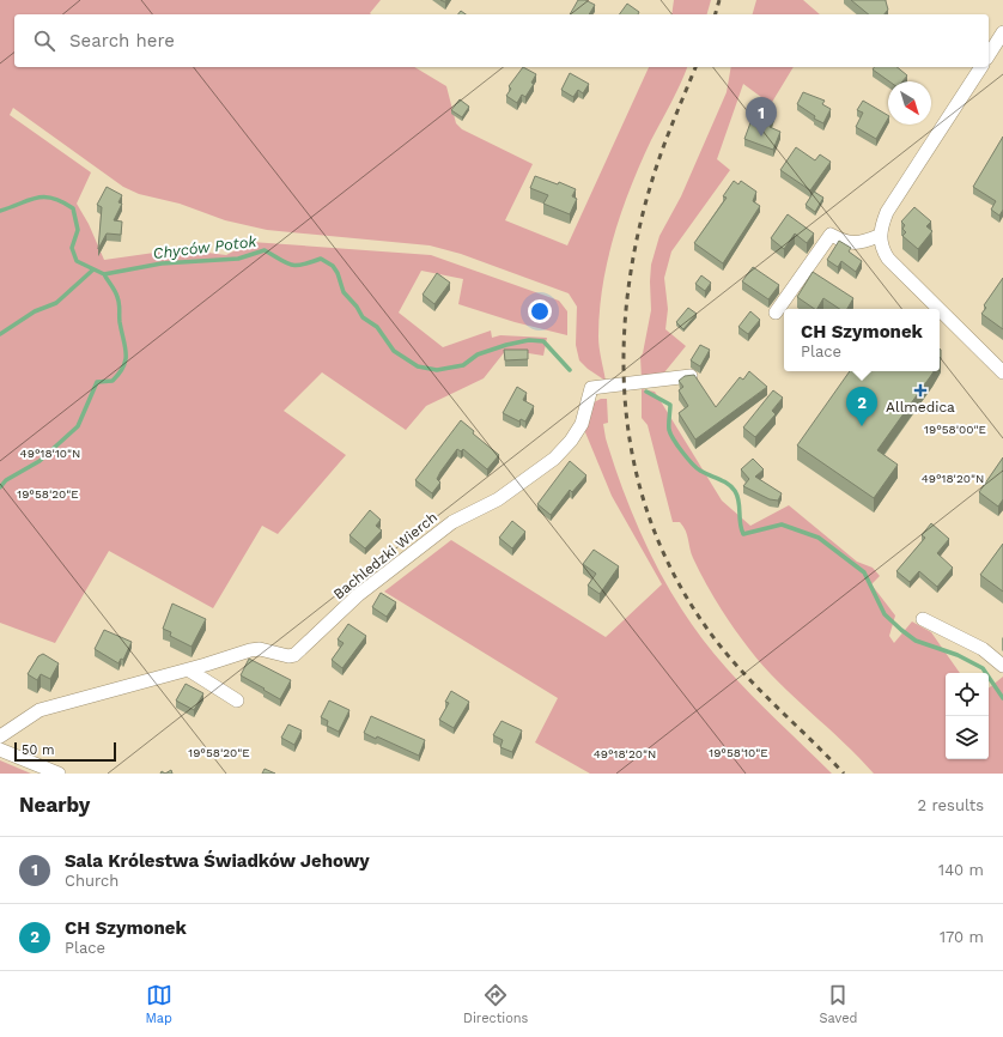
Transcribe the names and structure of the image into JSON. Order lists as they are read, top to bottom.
{
  "streets": {
    "street": ["Bachledzki Wierch"]
  },
  "water": ["Chyców Potok"],
  "places": {
    "health": ["Allmedica"]
  },
  "scale_bar": "50 m",
  "north": "bottom right",
  "page": {
    "search": "Search here",
    "pins": ["1", "2"],
    "popup": ["CH Szymonek", "Place"],
    "scale": "50 m",
    "heading": ["Nearby", "2 results"],
    "list": [
      {
        "mark": "1",
        "name": "Sala Królestwa Świadków Jehowy",
        "note": "Church",
        "value": "140 m"
      },
      {
        "mark": "2",
        "name": "CH Szymonek",
        "note": "Place",
        "value": "170 m"
      }
    ],
    "nav": ["Map", "Directions", "Saved"]
  },
  "coordinates": [
    "19°58'00\"E",
    "49°18'10\"N",
    "49°18'20\"N",
    "19°58'20\"E",
    "19°58'10\"E"
  ]
}
